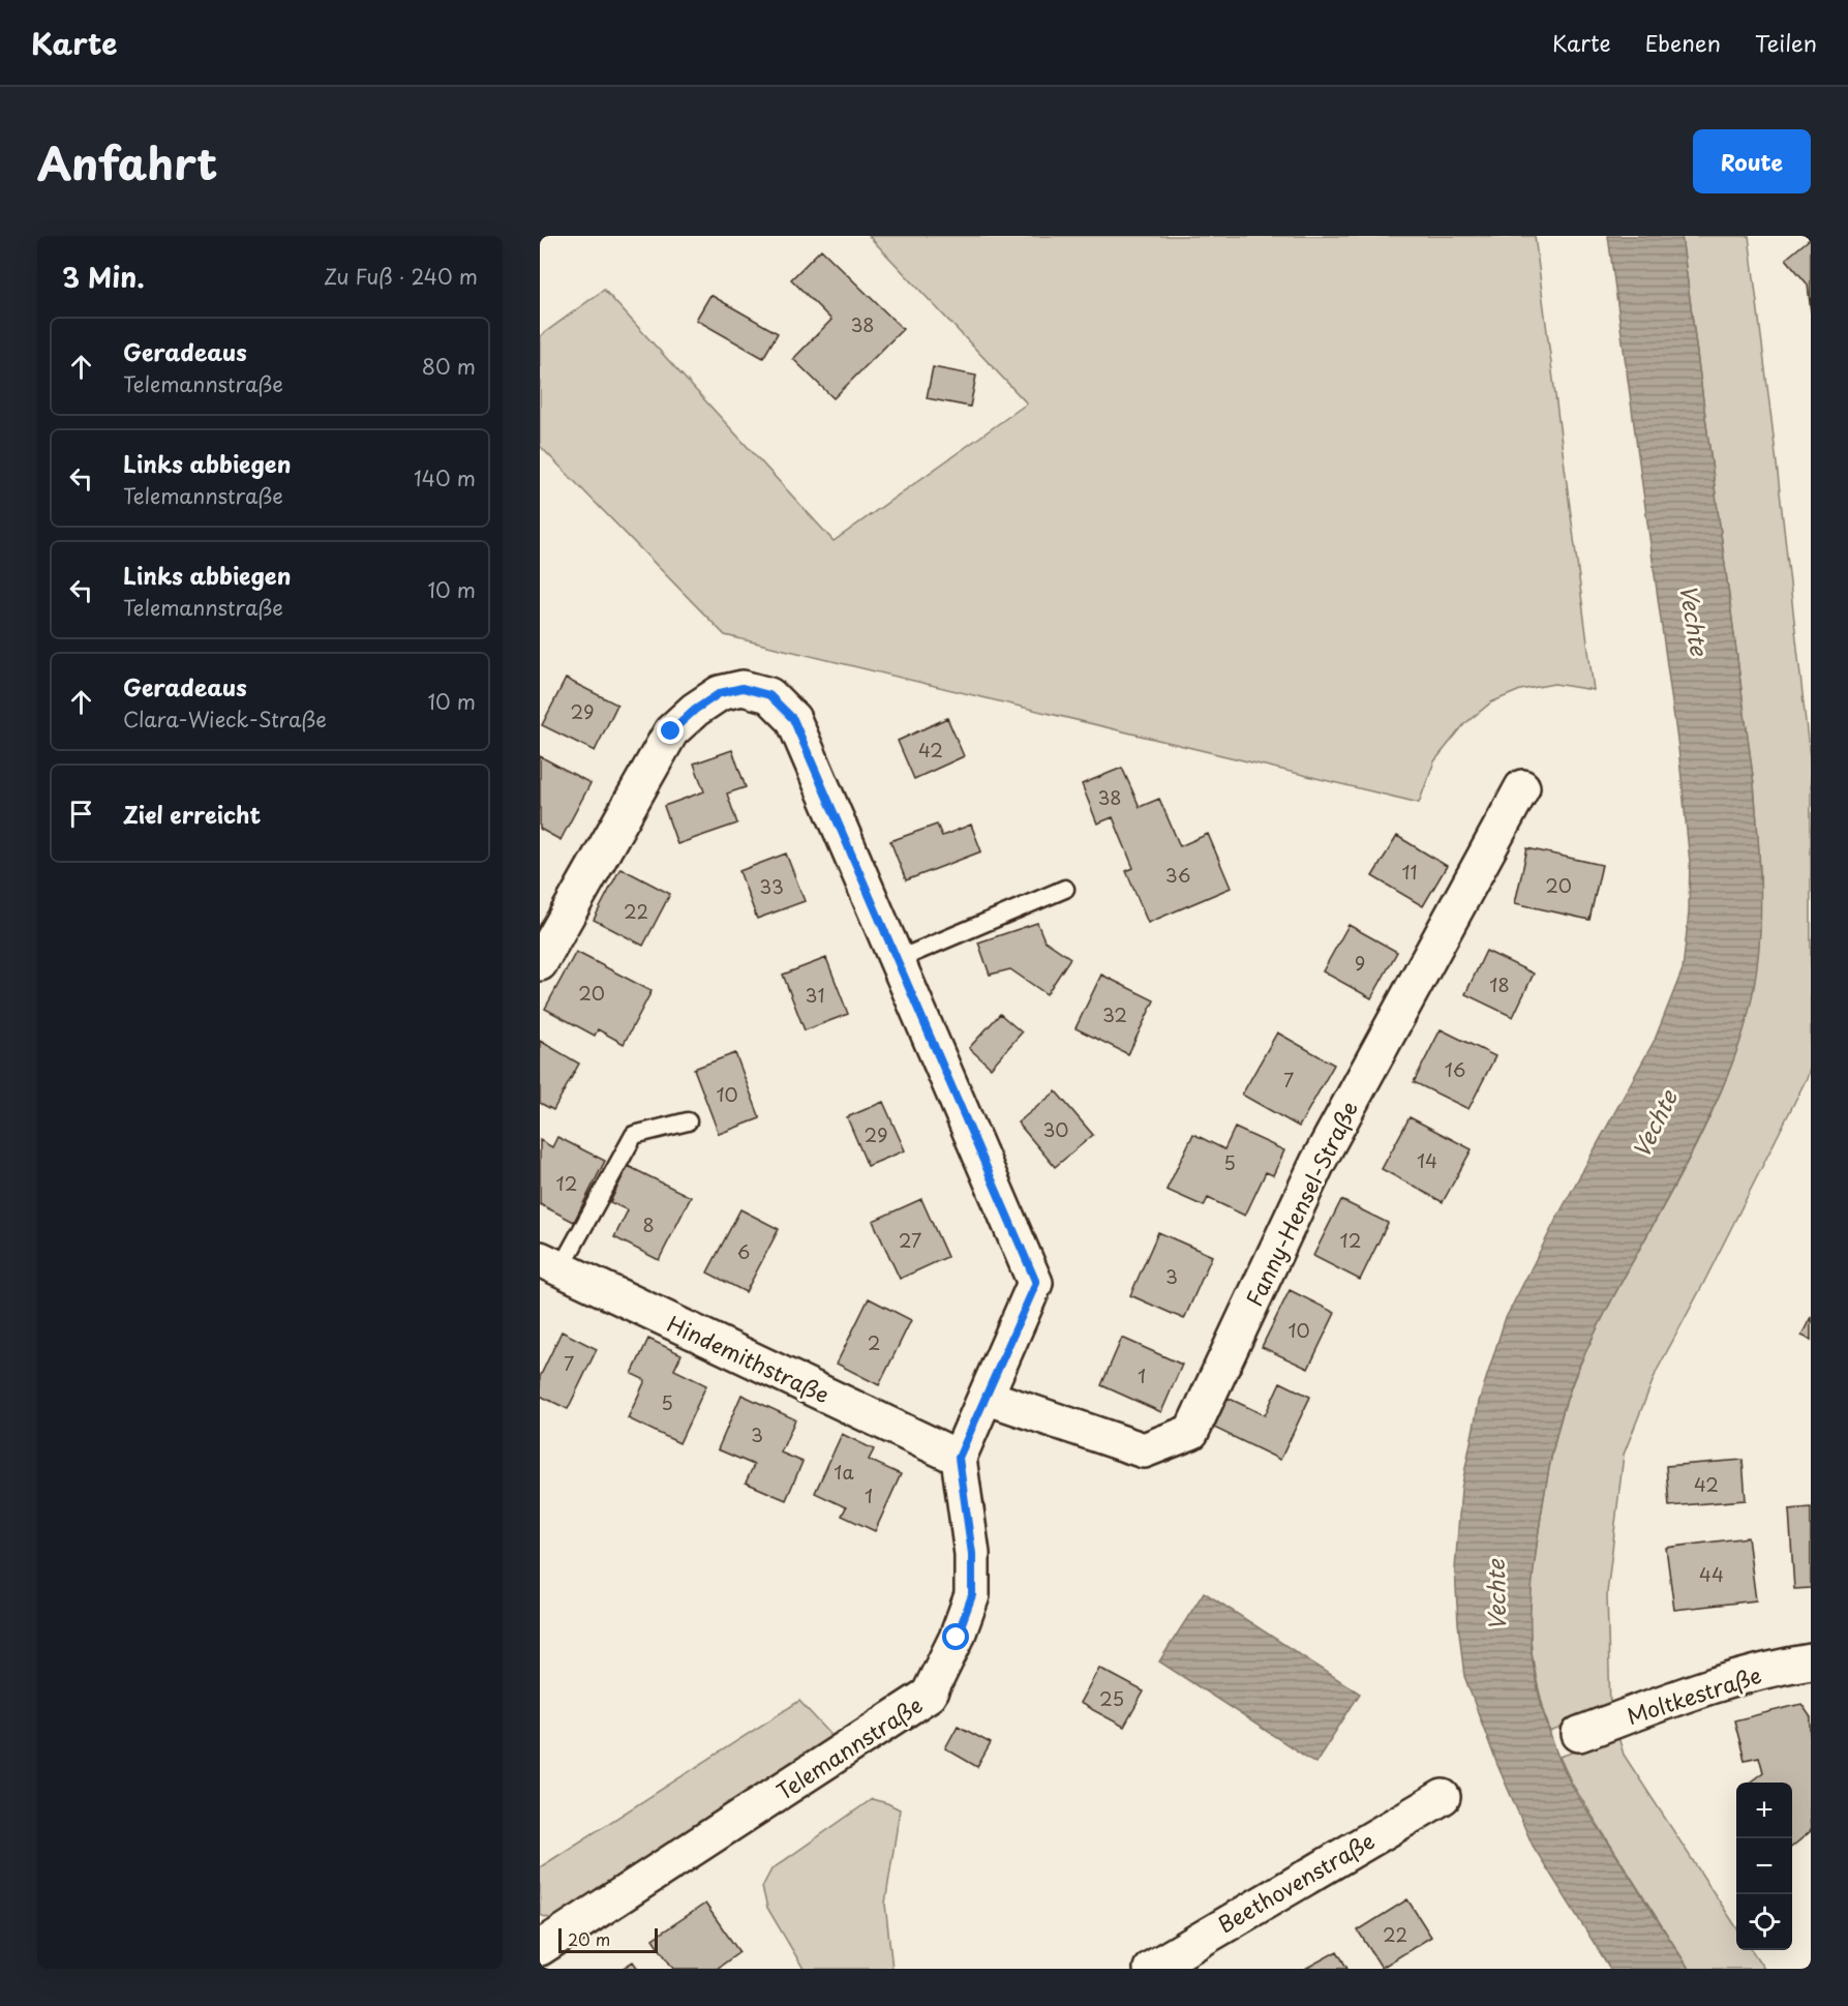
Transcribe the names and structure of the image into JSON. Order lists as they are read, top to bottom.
{
  "streets": {
    "street": [
      "Fanny-Hensel-Straße",
      "Hindemithstraße",
      "Moltkestraße",
      "Telemannstraße",
      "Beethovenstraße"
    ]
  },
  "crossings": [
    ["Hindemithstraße", "Telemannstraße"]
  ],
  "water": ["Vechte"],
  "house_numbers": [
    "38",
    "29",
    "42",
    "38",
    "11",
    "36",
    "20",
    "33",
    "22",
    "9",
    "18",
    "20",
    "31",
    "32",
    "16",
    "7",
    "10",
    "30",
    "29",
    "14",
    "5",
    "12",
    "8",
    "27",
    "12",
    "6",
    "3",
    "10",
    "2",
    "7",
    "1",
    "5",
    "3",
    "1a",
    "42",
    "1",
    "44",
    "25",
    "22"
  ],
  "scale_bar": "20 m",
  "page": {
    "header": "Karte",
    "nav": ["Karte", "Ebenen", "Teilen"],
    "title": "Anfahrt",
    "buttons": "Route",
    "heading": ["3 Min.", "Zu Fuß · 240 m"],
    "list": [
      ["Geradeaus", "Telemannstraße", "80 m"],
      ["Links abbiegen", "Telemannstraße", "140 m"],
      ["Links abbiegen", "Telemannstraße", "10 m"],
      ["Geradeaus", "Clara-Wieck-Straße", "10 m"],
      "Ziel erreicht"
    ],
    "map_buttons": ["+", "−"],
    "scale": "20 m"
  }
}
